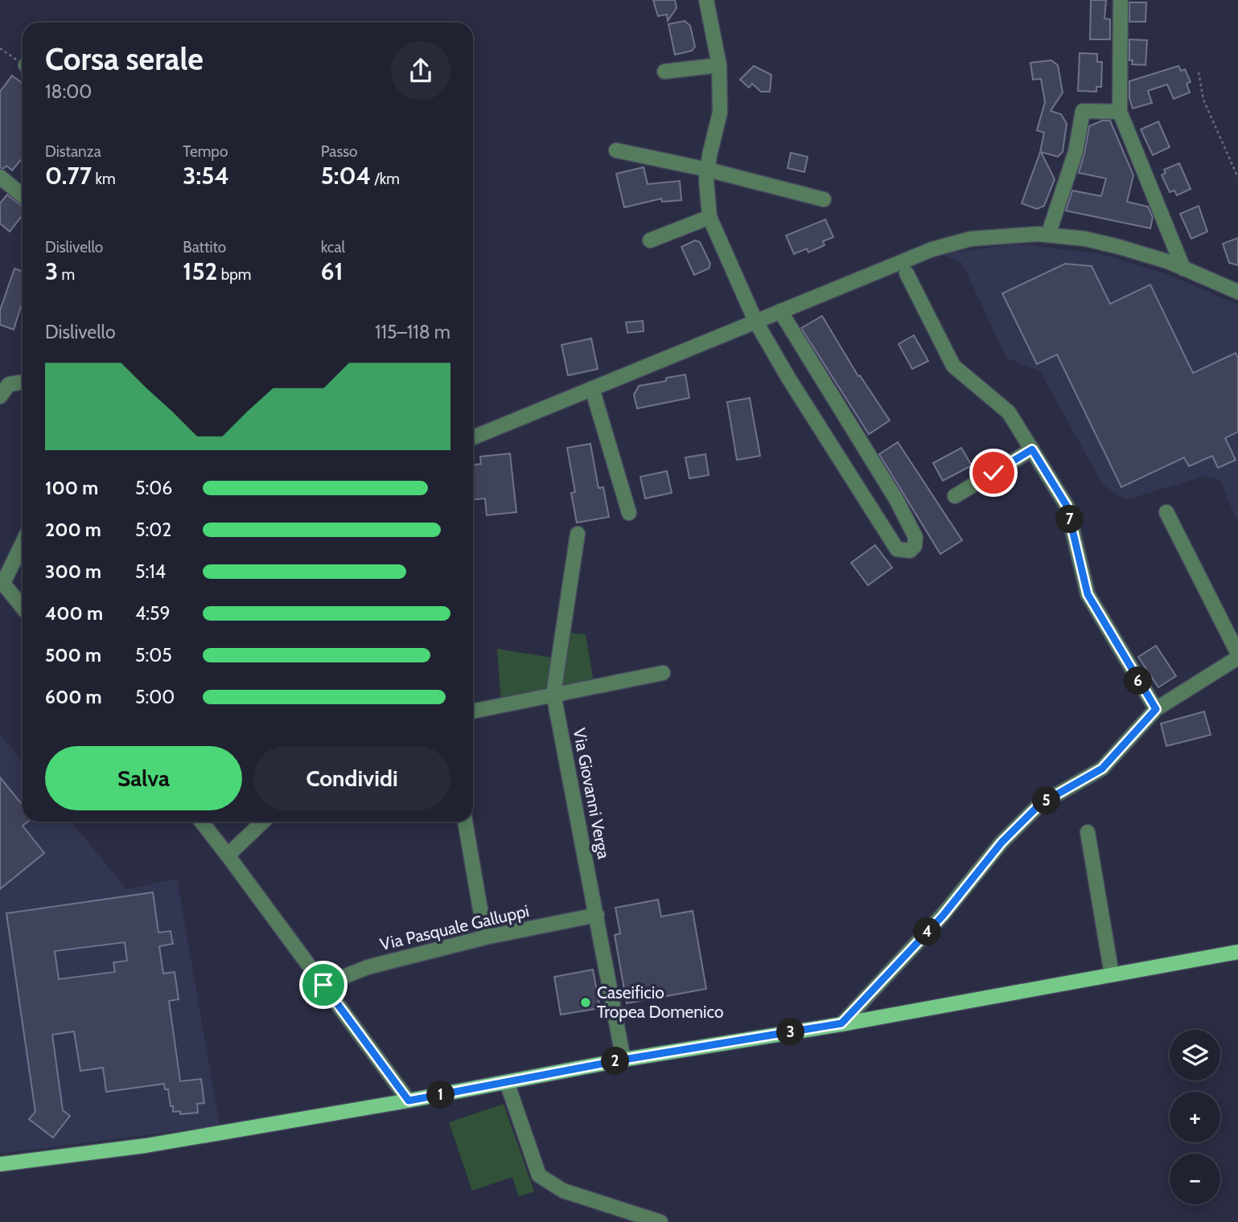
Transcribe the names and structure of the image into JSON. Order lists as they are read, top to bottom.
{
  "streets": {
    "street": ["Via Giovanni Verga", "Via Pasquale Galluppi"]
  },
  "crossings": [
    ["Via Giovanni Verga", "Via Pasquale Galluppi"]
  ],
  "places": ["Caseificio Tropea Domenico"],
  "page": {
    "heading": ["Corsa serale", "18:00"],
    "stats": [
      ["Distanza", "0.77 km"],
      ["Tempo", "3:54"],
      ["Passo", "5:04 /km"],
      ["Dislivello", "3 m"],
      ["Battito", "152 bpm"],
      ["kcal", "61"]
    ],
    "chart": ["Dislivello", "115–118 m"],
    "list": [
      {
        "name": "100 m",
        "note": "5:06"
      },
      {
        "name": "200 m",
        "note": "5:02"
      },
      {
        "name": "300 m",
        "note": "5:14"
      },
      {
        "name": "400 m",
        "note": "4:59"
      },
      {
        "name": "500 m",
        "note": "5:05"
      },
      {
        "name": "600 m",
        "note": "5:00"
      }
    ],
    "pins": [
      "7",
      "6",
      "5",
      "4",
      "3",
      "2",
      "1"
    ],
    "buttons": ["Salva", "Condividi"],
    "map_buttons": ["+", "−"]
  }
}
